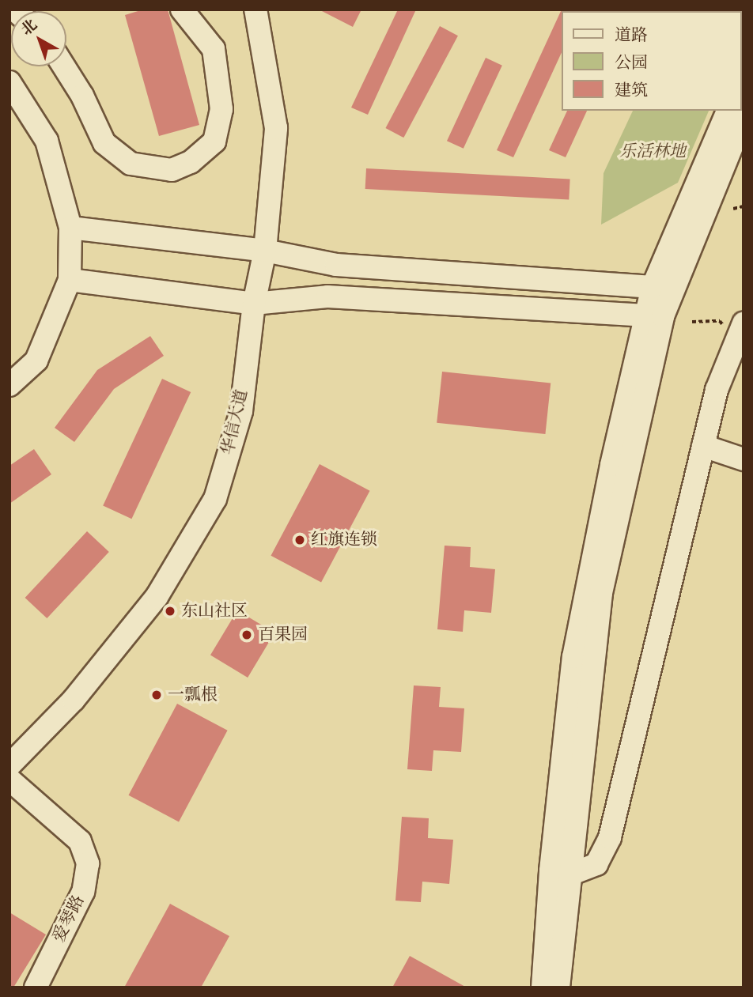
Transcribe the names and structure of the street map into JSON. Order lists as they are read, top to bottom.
{
  "streets": {
    "street": ["华信大道", "爱琴路"]
  },
  "parks": ["乐活林地"],
  "places": [
    "红旗连锁",
    "东山社区",
    "百果园",
    "一瓢根"
  ],
  "legend": ["道路", "公园", "建筑"],
  "north": "top left"
}
